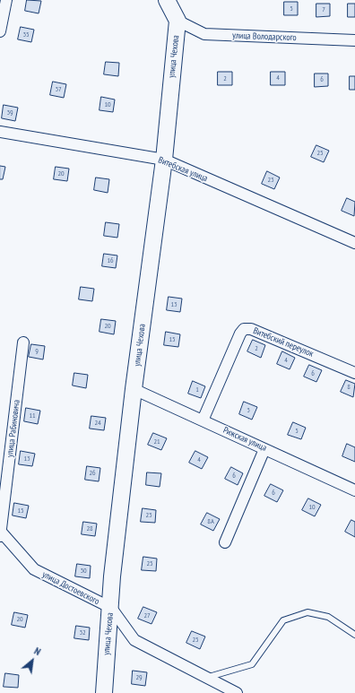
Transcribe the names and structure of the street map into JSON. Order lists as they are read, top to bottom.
{
  "streets": {
    "street": [
      "улица Володарского",
      "улица Чехова",
      "Витебская улица",
      "Витебский переулок",
      "улица Рабиновича",
      "Рижская улица",
      "улица Достоевского"
    ]
  },
  "crossings": [
    ["улица Володарского", "улица Чехова"],
    ["улица Чехова", "Витебская улица"],
    ["улица Чехова", "Рижская улица"],
    ["улица Чехова", "улица Достоевского"],
    ["Витебский переулок", "Рижская улица"],
    ["улица Рабиновича", "улица Достоевского"]
  ],
  "house_numbers": [
    "5",
    "7",
    "35",
    "4",
    "2",
    "6",
    "37",
    "10",
    "39",
    "25",
    "20",
    "23",
    "16",
    "13",
    "20",
    "15",
    "2",
    "9",
    "4",
    "6",
    "8",
    "1",
    "3",
    "11",
    "24",
    "5",
    "21",
    "13",
    "4",
    "26",
    "6",
    "6",
    "10",
    "15",
    "23",
    "8А",
    "28",
    "25",
    "30",
    "27",
    "20",
    "32",
    "25",
    "29"
  ],
  "north": "top right"
}
